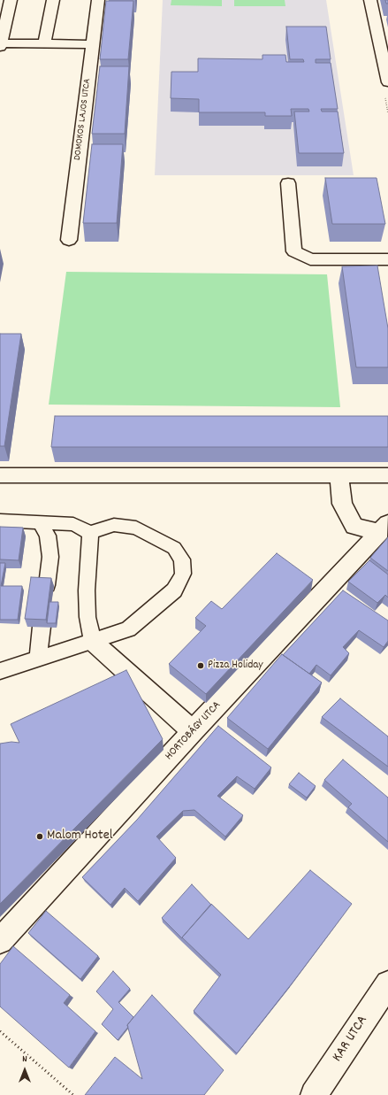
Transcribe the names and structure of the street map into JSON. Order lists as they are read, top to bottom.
{
  "streets": {
    "street": ["DOMOKOS LAJOS UTCA", "HORTOBÁGY UTCA", "KAR UTCA"]
  },
  "places": ["Pizza Holiday", "Malom Hotel"],
  "north": "top"
}
